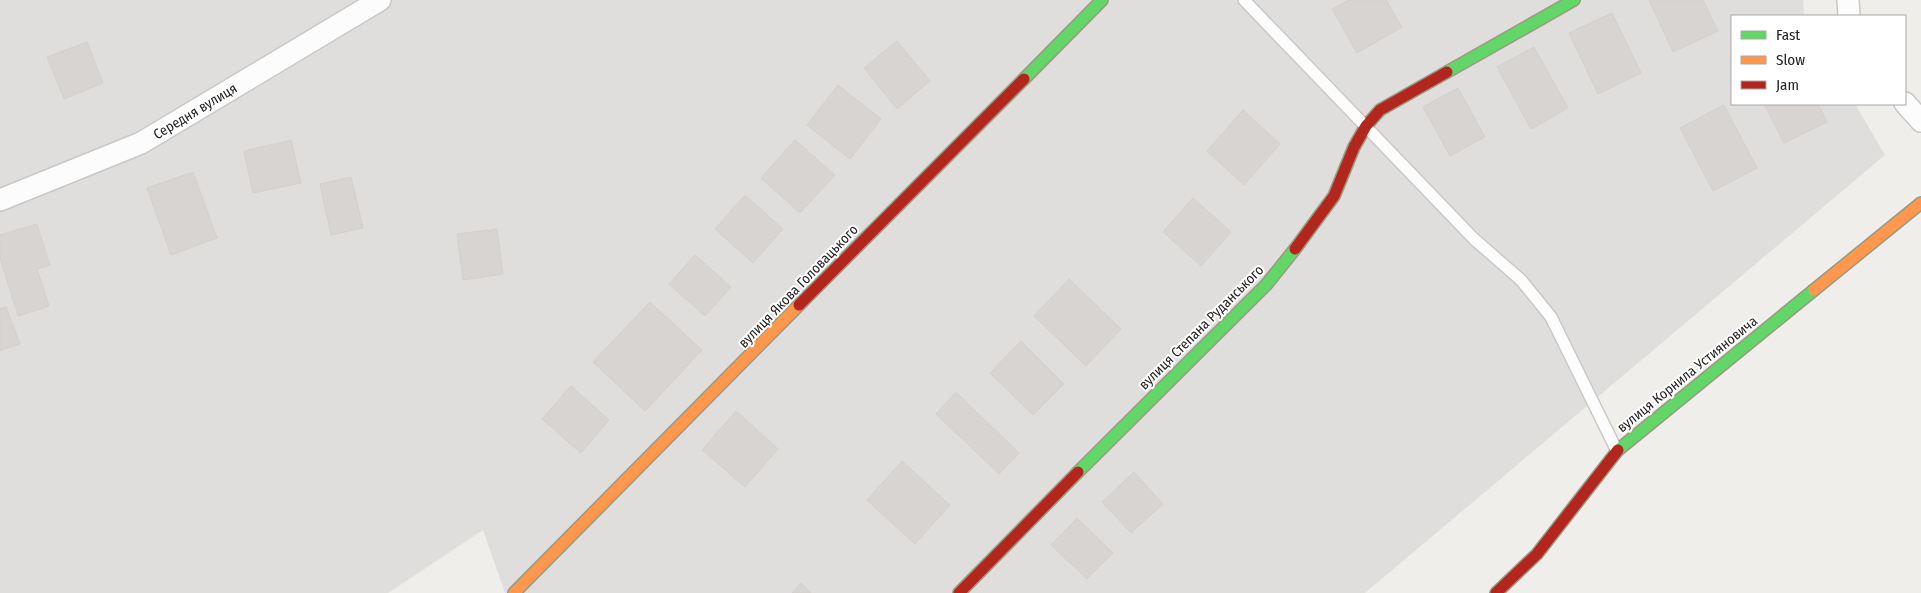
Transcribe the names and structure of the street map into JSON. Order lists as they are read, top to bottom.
{
  "streets": {
    "street": [
      "Середня вулиця",
      "вулиця Якова Головацького",
      "вулиця Степана Руданського",
      "вулиця Корнила Устияновича"
    ]
  },
  "legend": ["Fast", "Slow", "Jam"]
}
